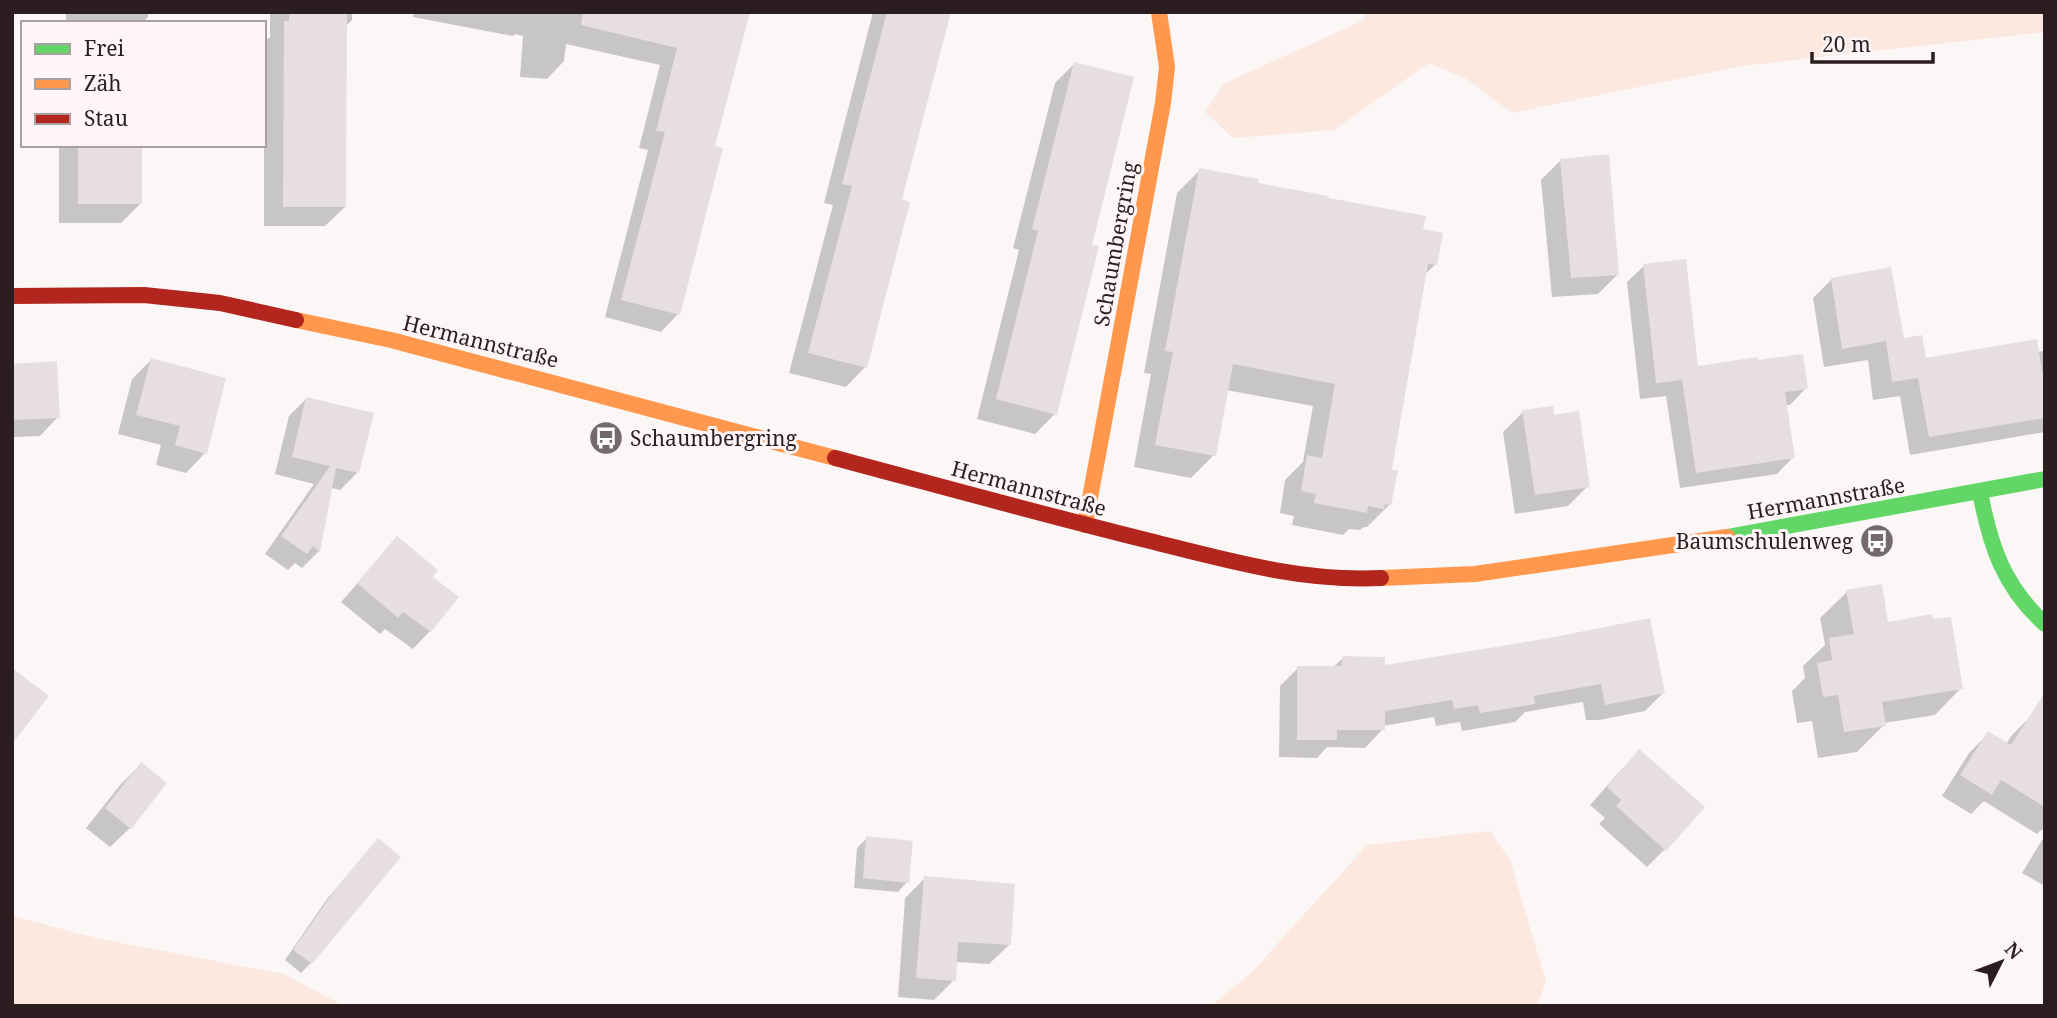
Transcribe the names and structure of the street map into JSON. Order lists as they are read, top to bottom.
{
  "streets": {
    "street": ["Schaumbergring", "Hermannstraße"]
  },
  "crossings": [
    ["Schaumbergring", "Hermannstraße"]
  ],
  "places": {
    "bus stop": ["Schaumbergring", "Baumschulenweg"]
  },
  "legend": ["Frei", "Zäh", "Stau"],
  "scale_bar": "20 m",
  "north": "top right"
}
